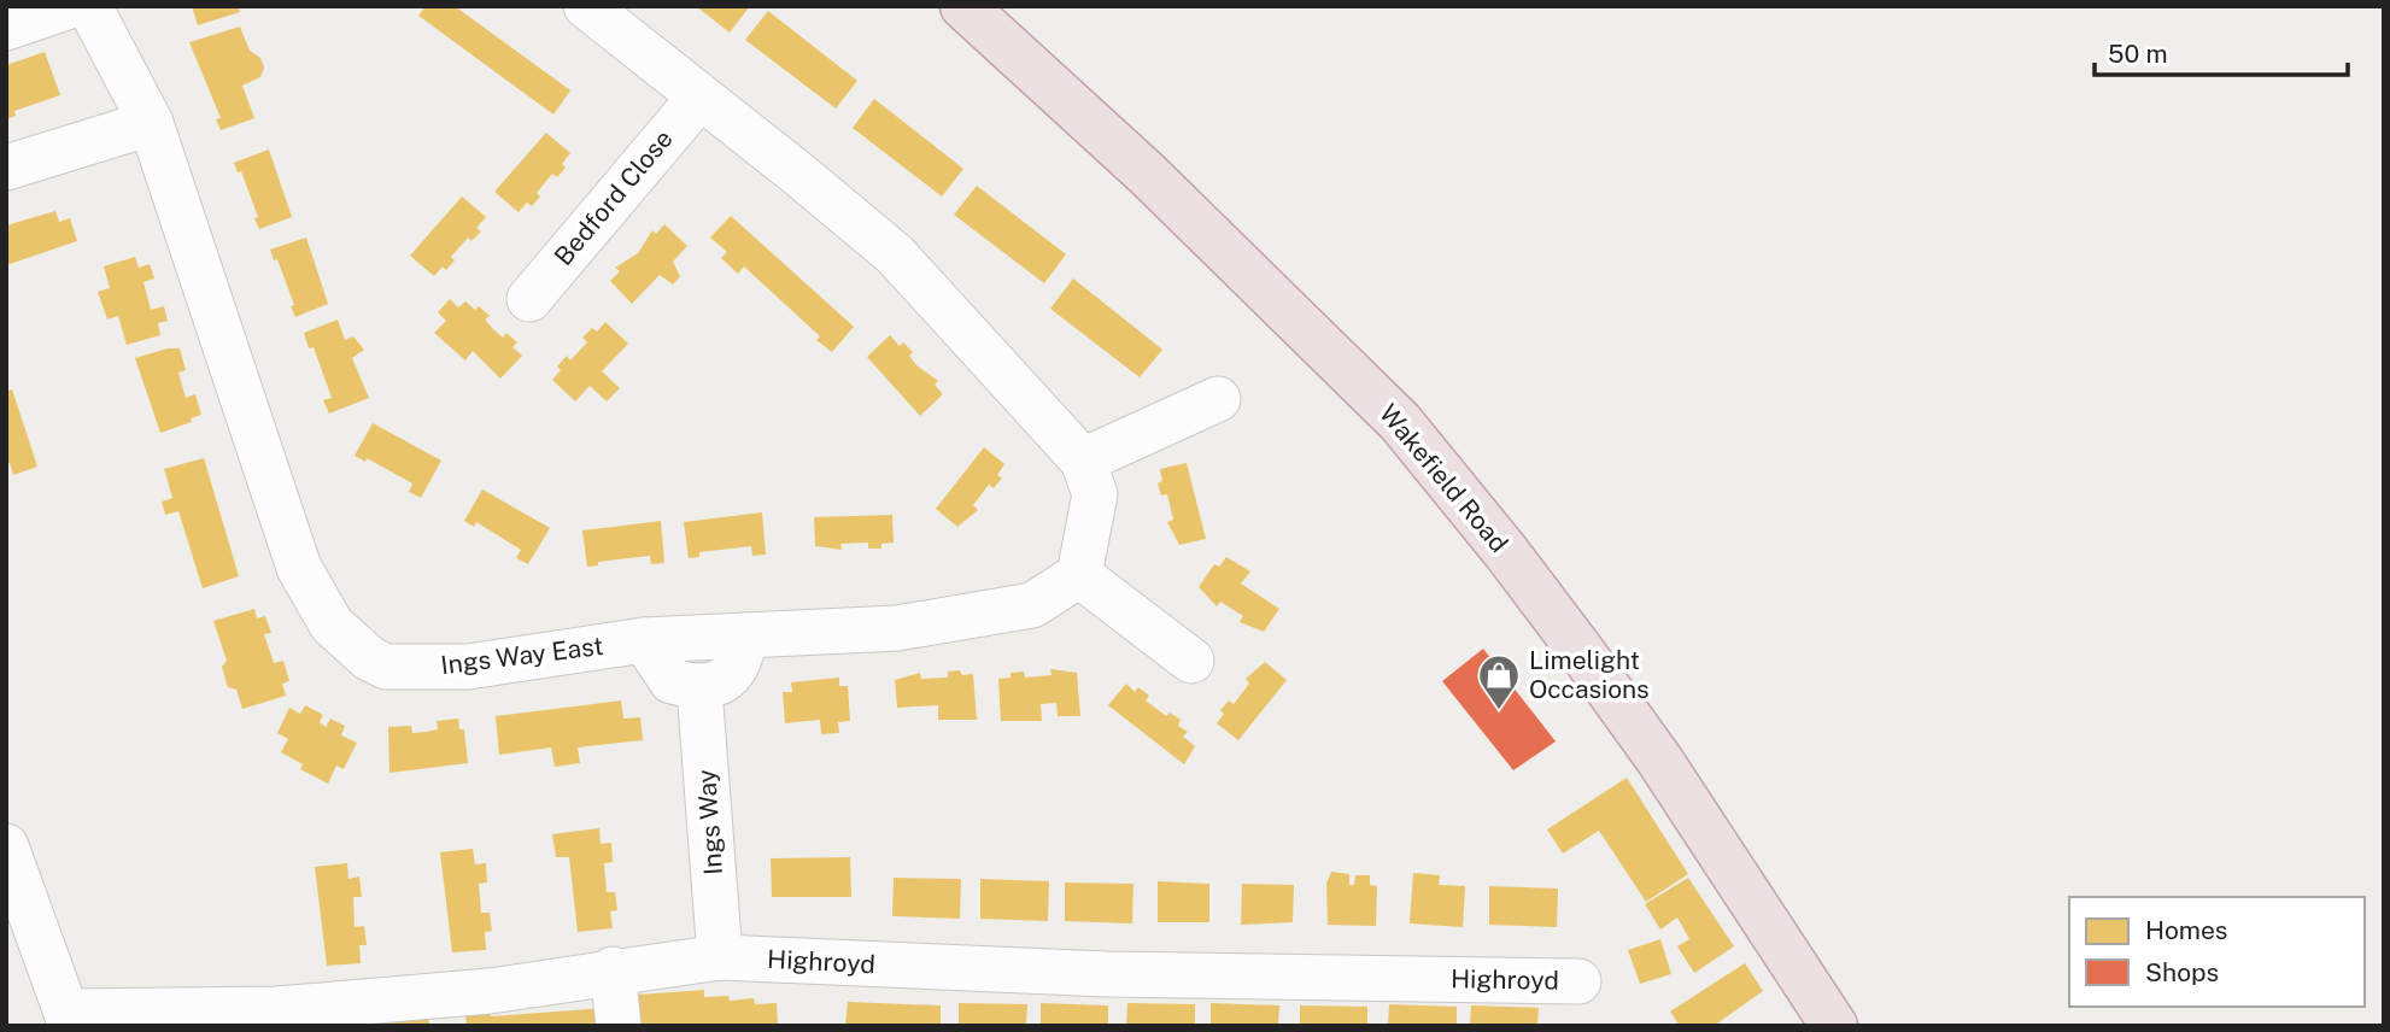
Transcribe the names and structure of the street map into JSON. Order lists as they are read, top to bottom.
{
  "streets": {
    "highway": ["Wakefield Road"],
    "street": [
      "Bedford Close",
      "Ings Way East",
      "Ings Way",
      "Highroyd"
    ]
  },
  "crossings": [
    ["Ings Way", "Highroyd"]
  ],
  "places": {
    "shop": ["Limelight Occasions"]
  },
  "legend": ["Homes", "Shops"],
  "scale_bar": "50 m"
}
